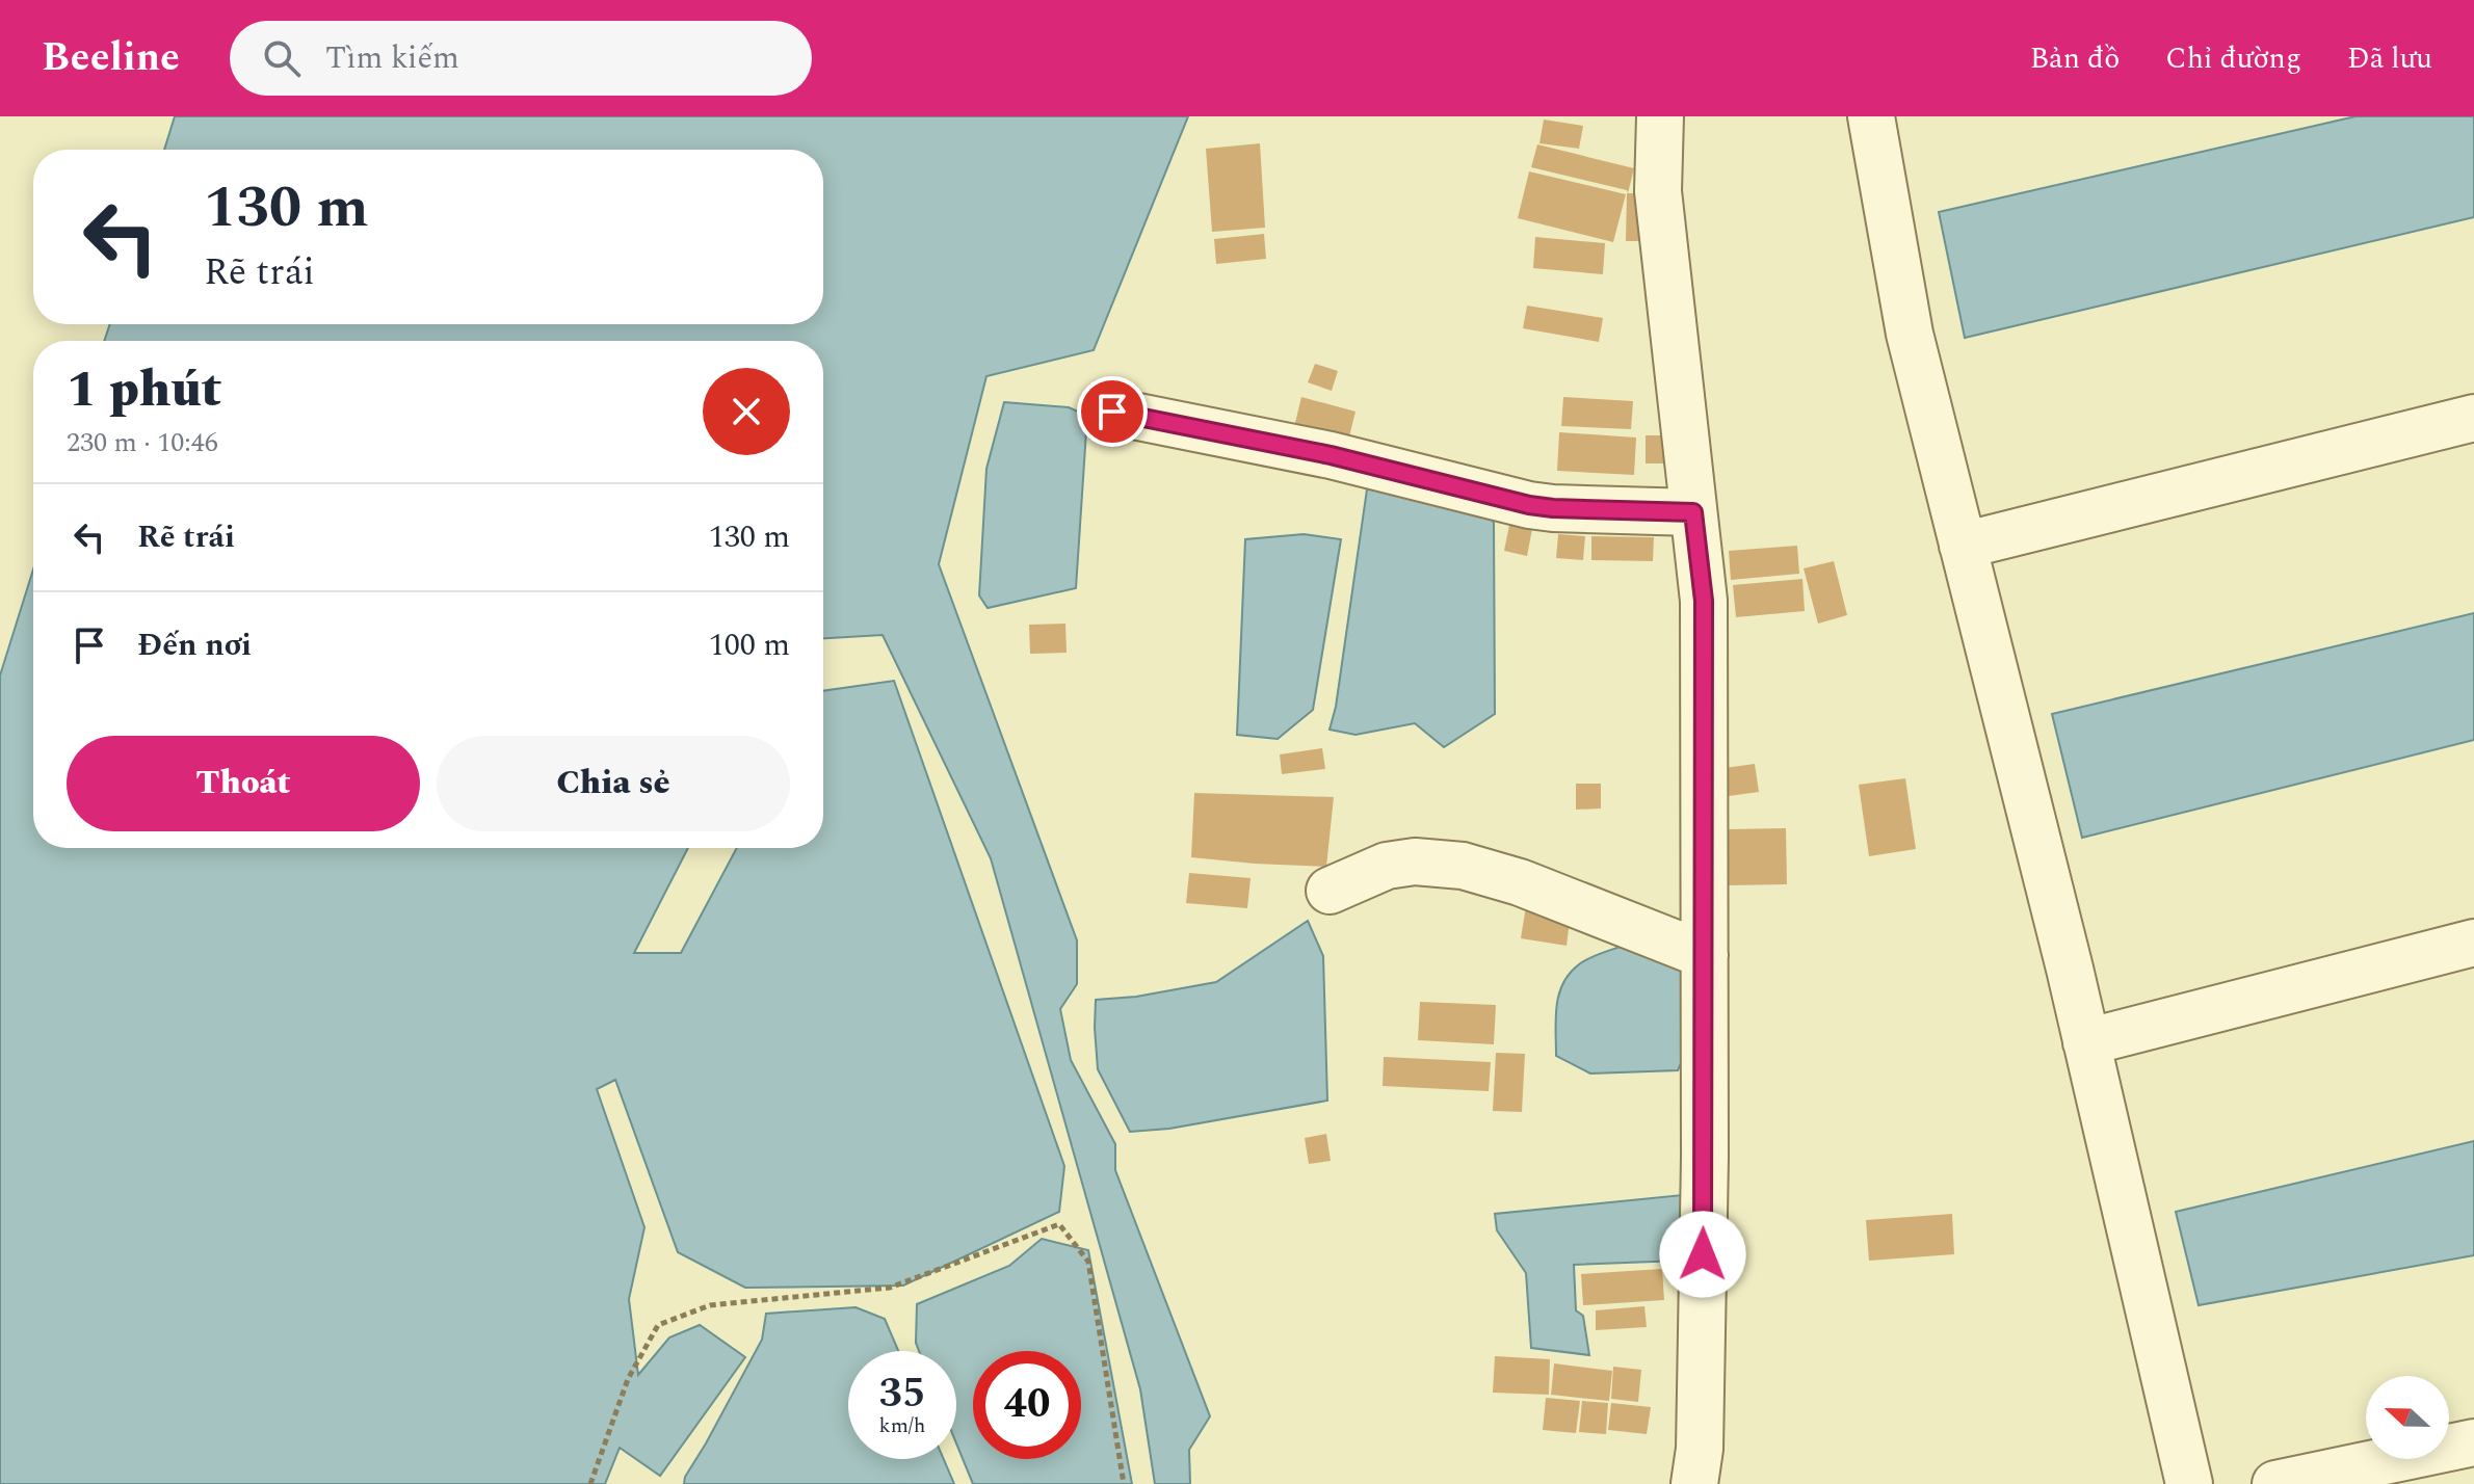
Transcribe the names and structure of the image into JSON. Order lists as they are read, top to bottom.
{
  "north": "left",
  "page": {
    "header": "Beeline",
    "search": "Tìm kiếm",
    "nav": ["Bản đồ", "Chỉ đường", "Đã lưu"],
    "turn": ["130 m", "Rẽ trái"],
    "heading": ["1 phút", "230 m · 10:46"],
    "list": [
      {
        "name": "Rẽ trái",
        "value": "130 m"
      },
      {
        "name": "Đến nơi",
        "value": "100 m"
      }
    ],
    "buttons": ["Thoát", "Chia sẻ"],
    "speed": "35 km/h",
    "limit": "40"
  }
}
